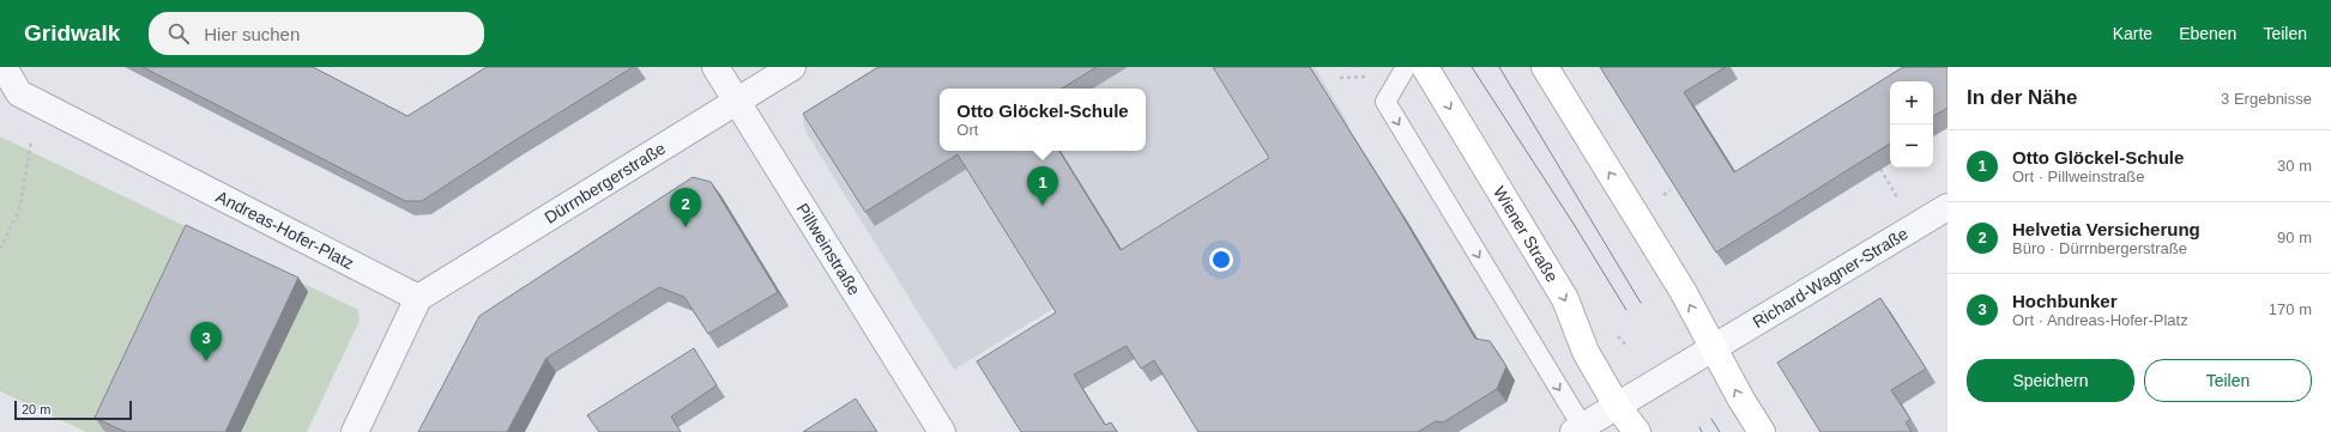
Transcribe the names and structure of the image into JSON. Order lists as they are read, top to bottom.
{
  "streets": {
    "main road": ["Wiener Straße"],
    "street": [
      "Dürrnbergerstraße",
      "Andreas-Hofer-Platz",
      "Pillweinstraße",
      "Richard-Wagner-Straße"
    ]
  },
  "crossings": [
    ["Dürrnbergerstraße", "Andreas-Hofer-Platz"],
    ["Dürrnbergerstraße", "Pillweinstraße"]
  ],
  "scale_bar": "20 m",
  "page": {
    "header": "Gridwalk",
    "search": "Hier suchen",
    "nav": ["Karte", "Ebenen", "Teilen"],
    "heading": ["In der Nähe", "3 Ergebnisse"],
    "map_buttons": ["+", "−"],
    "popup": ["Otto Glöckel-Schule", "Ort"],
    "list": [
      {
        "mark": "1",
        "name": "Otto Glöckel-Schule",
        "note": "Ort · Pillweinstraße",
        "value": "30 m"
      },
      {
        "mark": "2",
        "name": "Helvetia Versicherung",
        "note": "Büro · Dürrnbergerstraße",
        "value": "90 m"
      },
      {
        "mark": "3",
        "name": "Hochbunker",
        "note": "Ort · Andreas-Hofer-Platz",
        "value": "170 m"
      }
    ],
    "pins": ["1", "2", "3"],
    "buttons": ["Speichern", "Teilen"],
    "scale": "20 m"
  }
}
